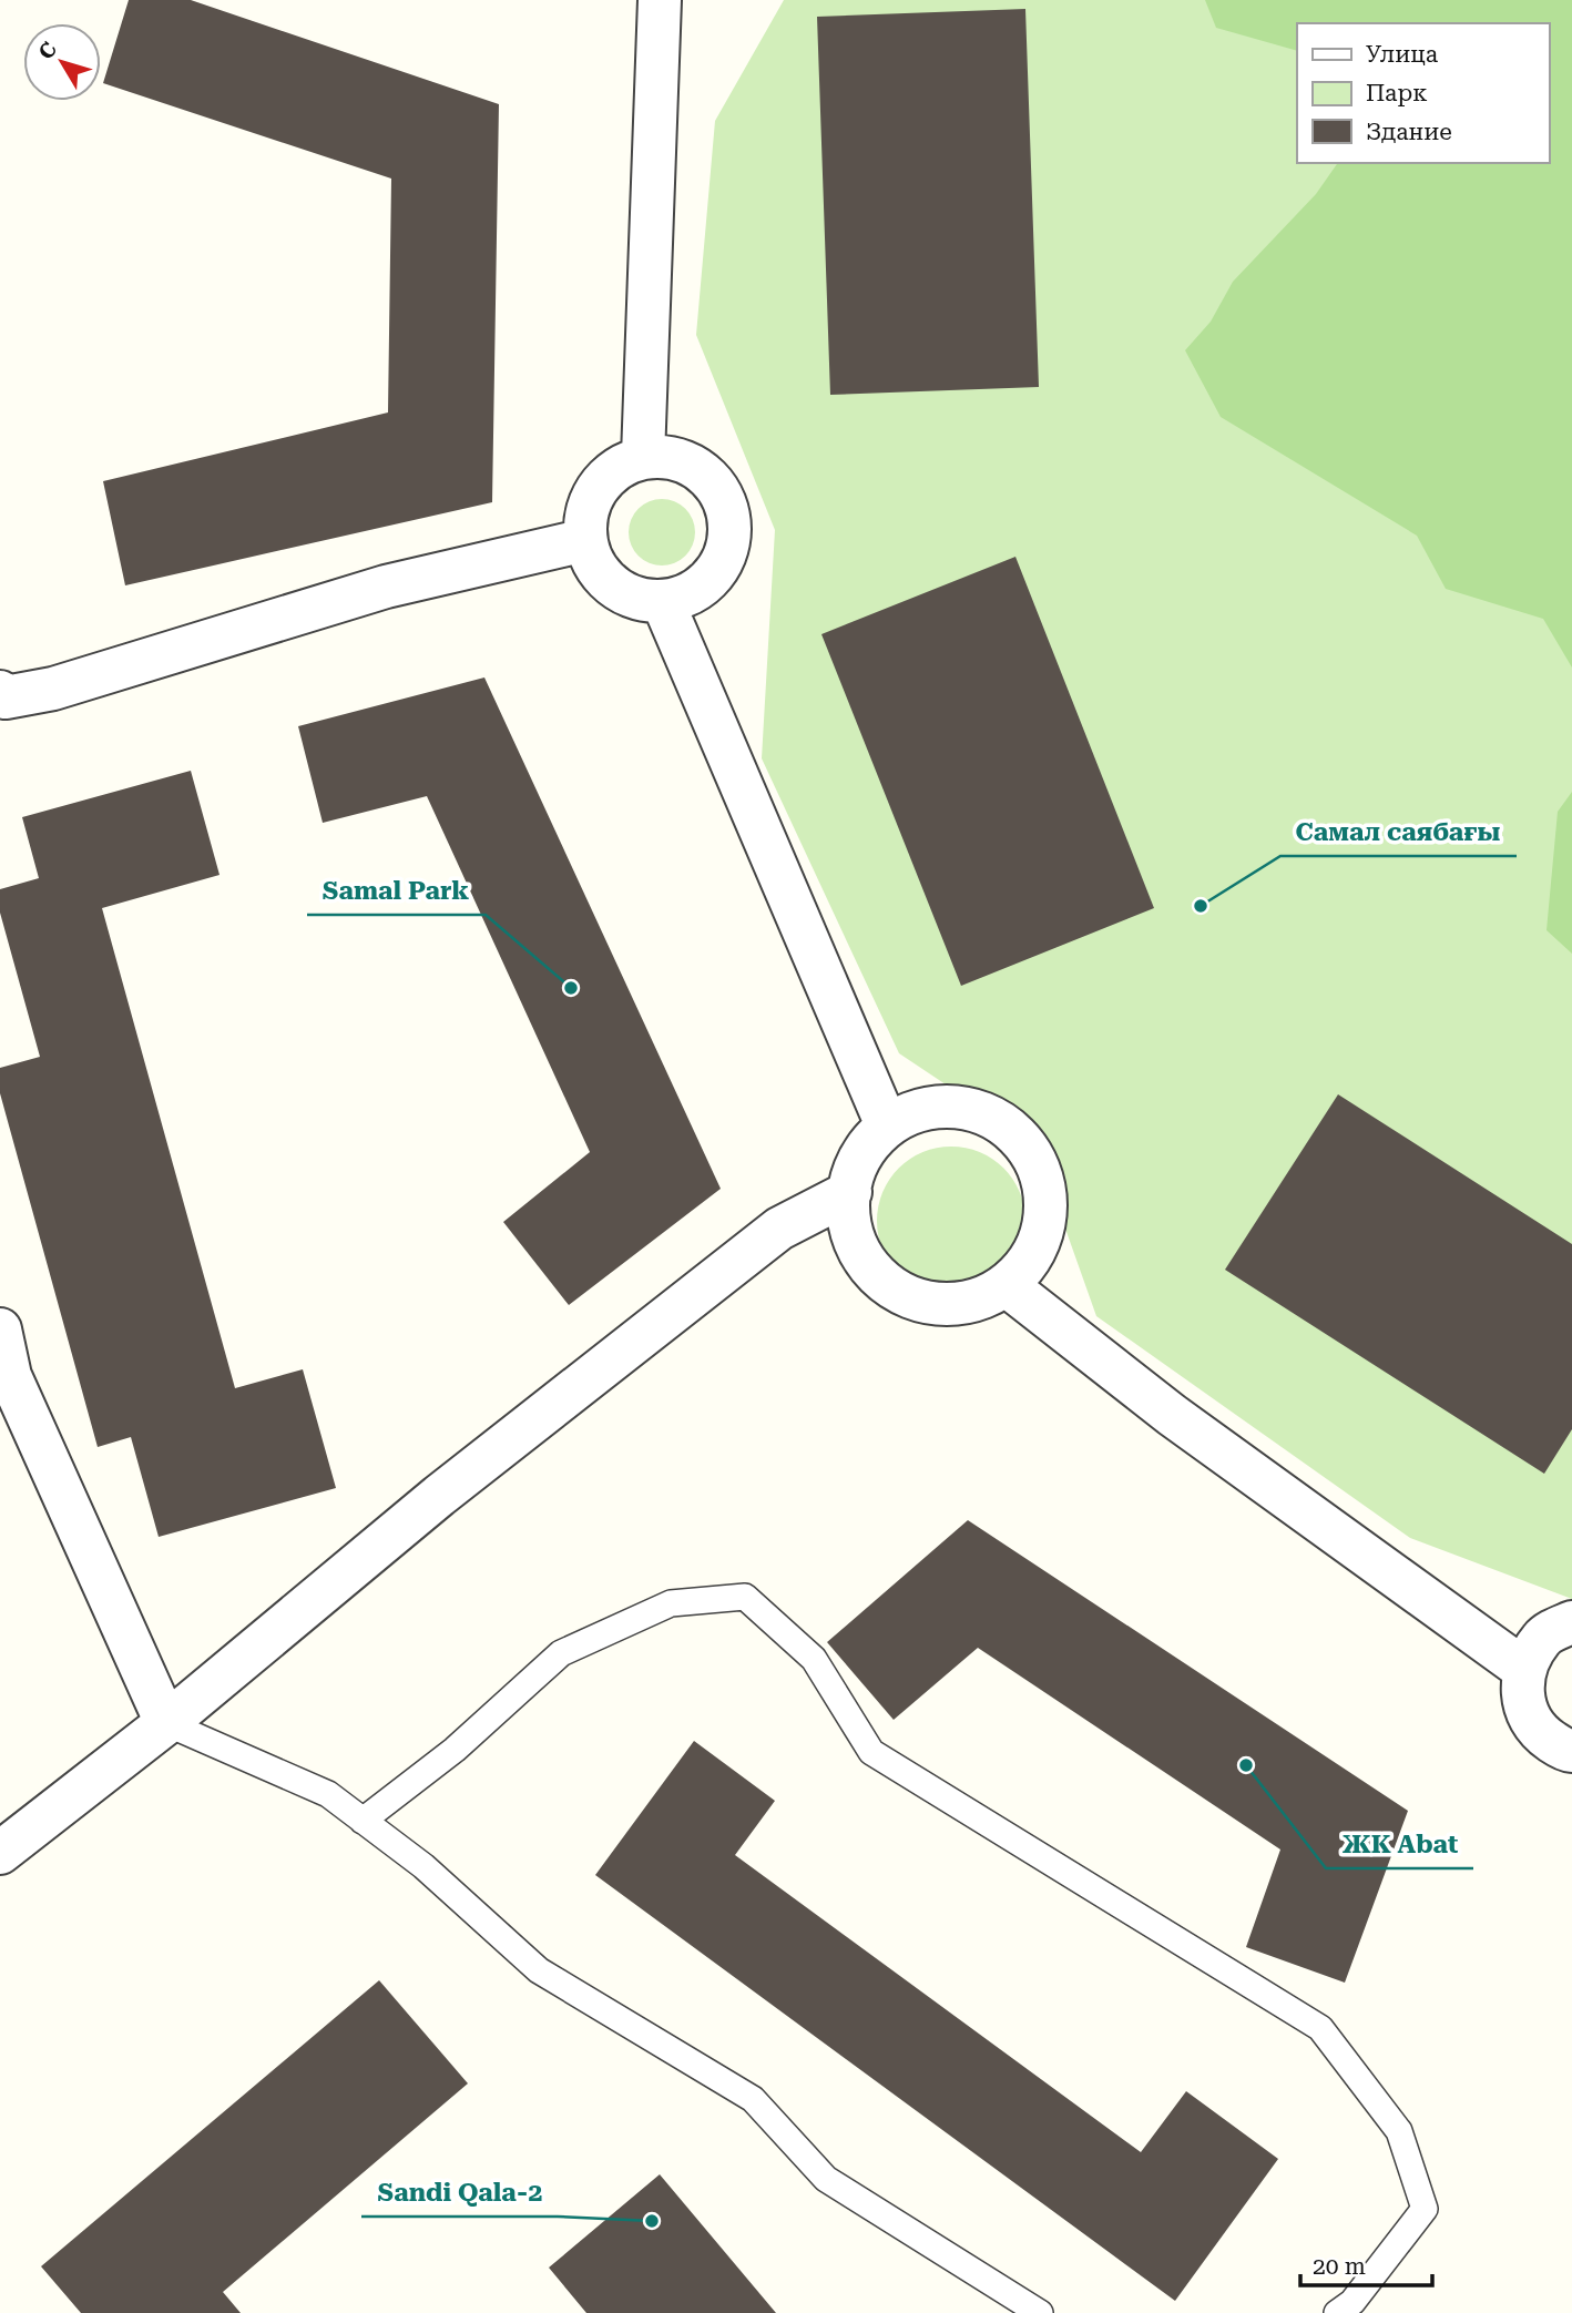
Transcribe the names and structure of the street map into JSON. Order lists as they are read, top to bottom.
{
  "places": [
    "Самал саябағы",
    "Samal Park",
    "ЖК Abat",
    "Sandi Qala-2"
  ],
  "legend": ["Улица", "Парк", "Здание"],
  "scale_bar": "20 m",
  "north": "top left"
}
